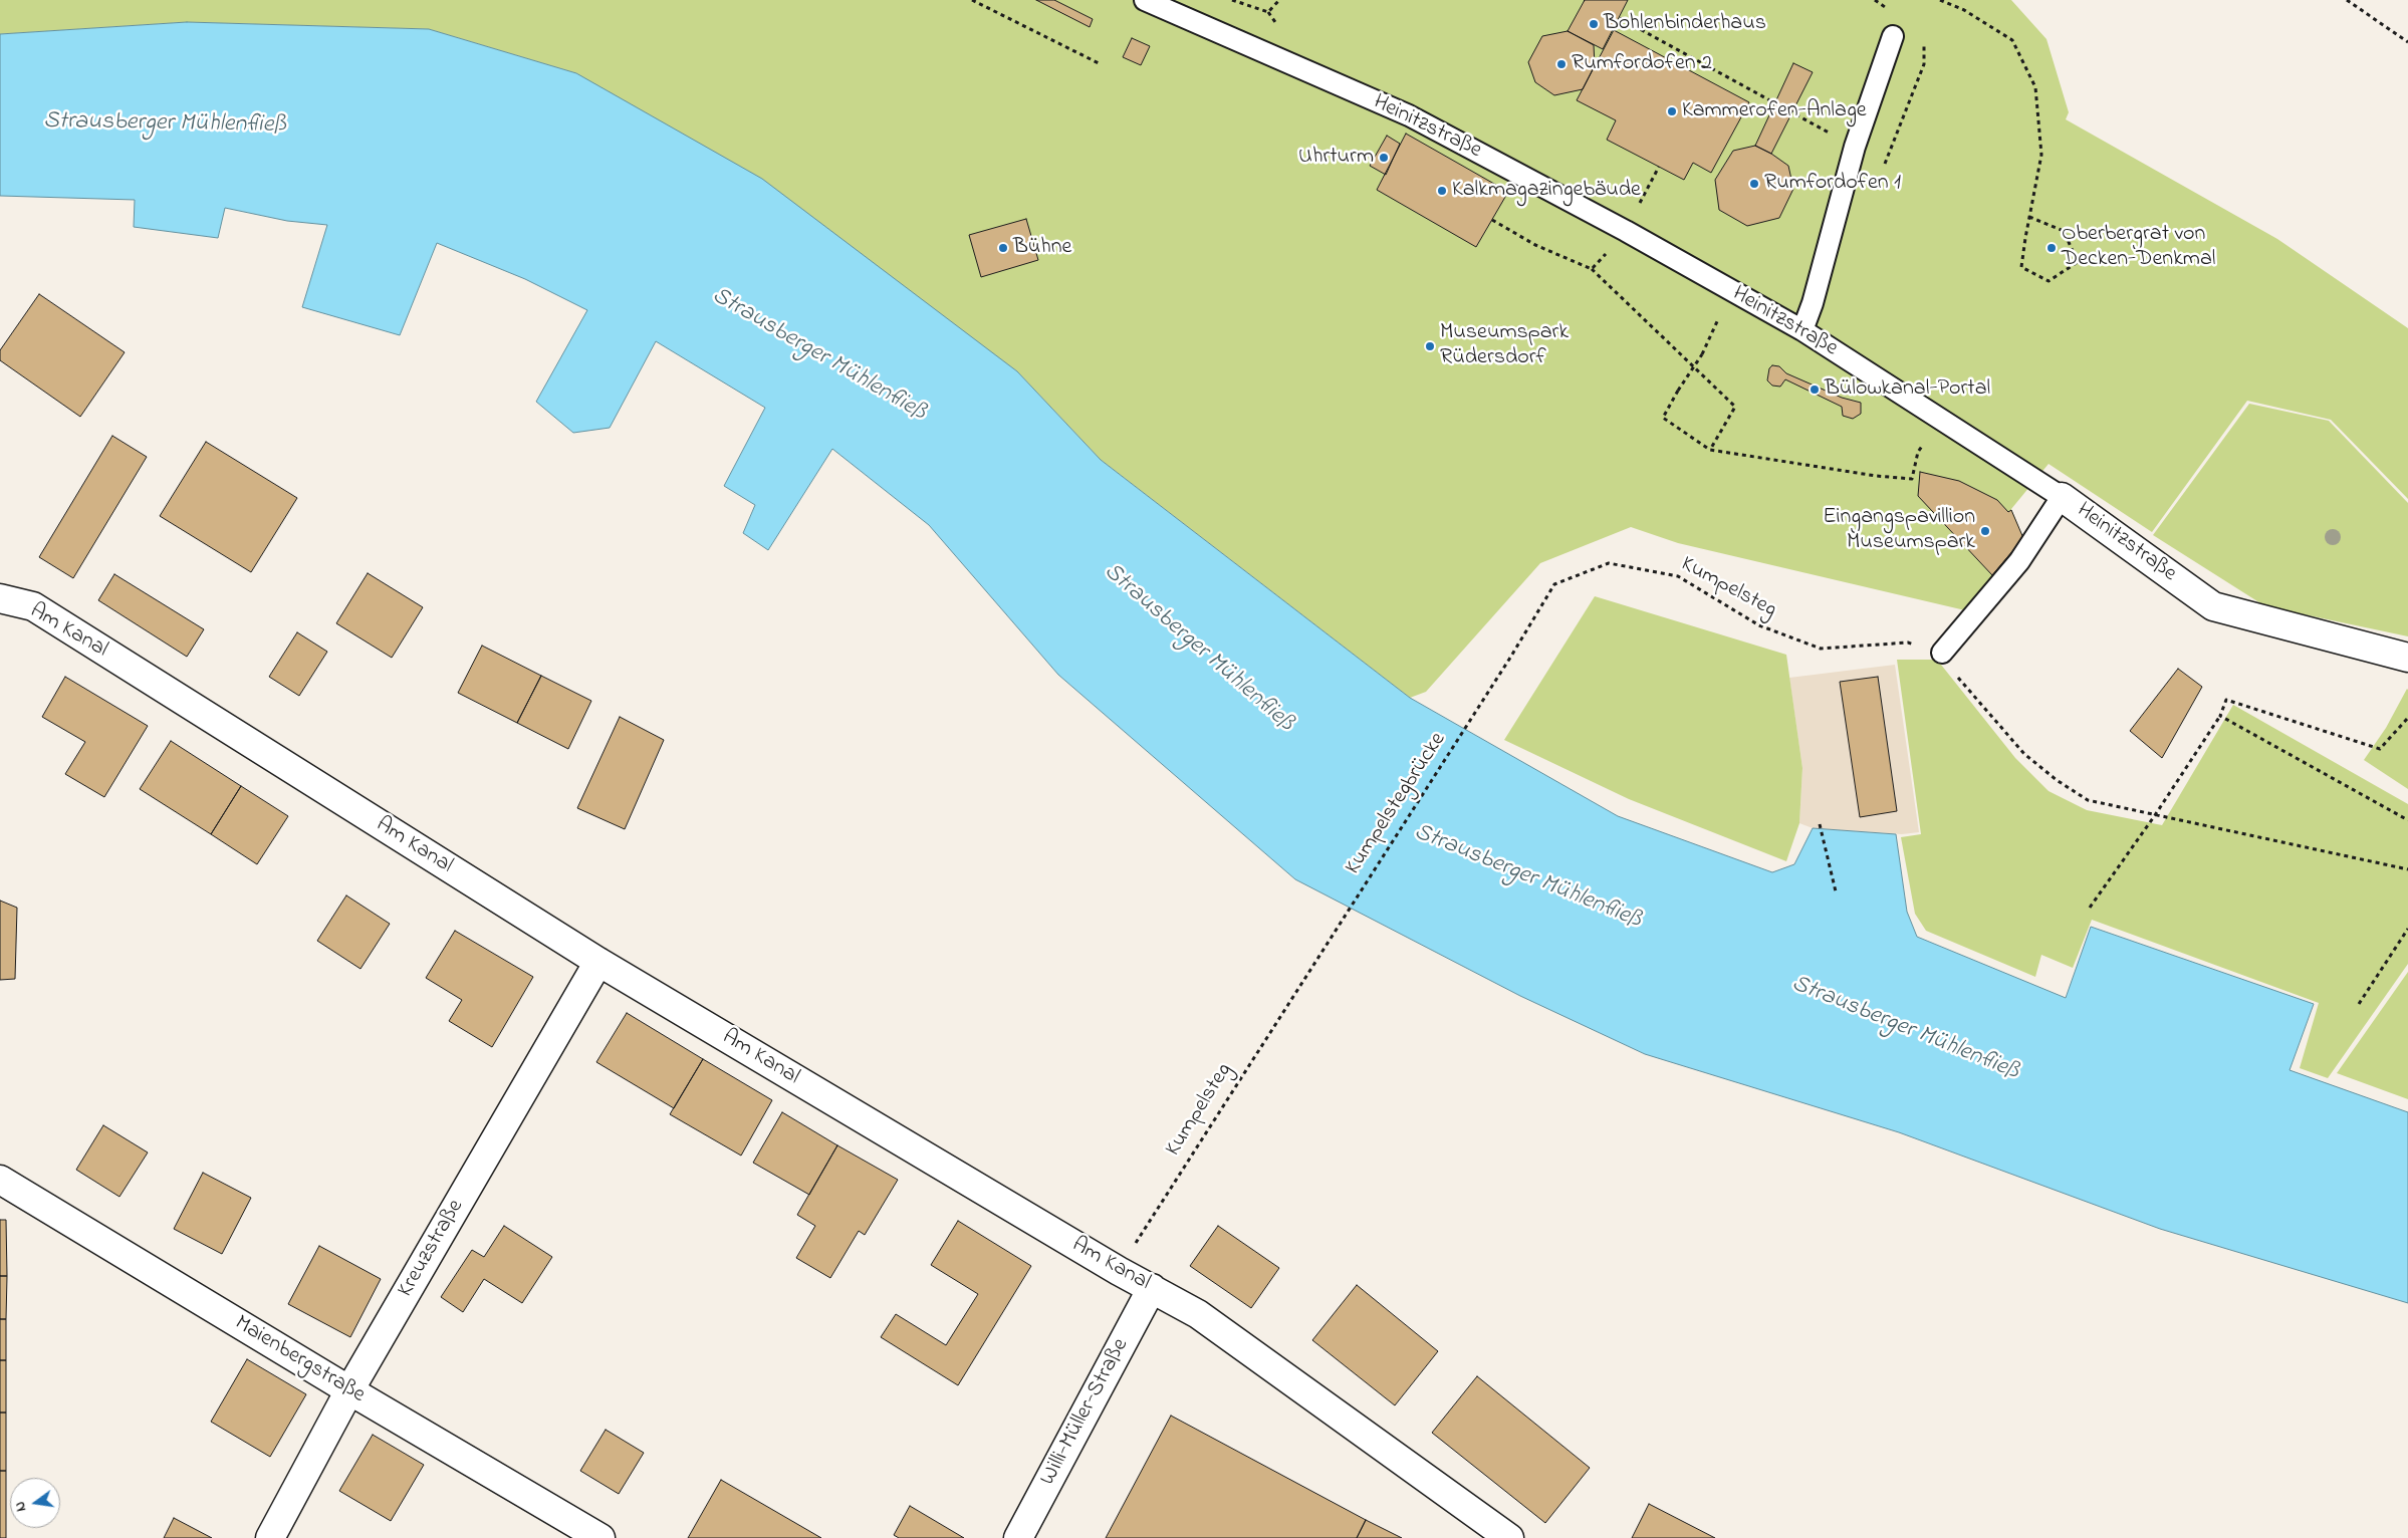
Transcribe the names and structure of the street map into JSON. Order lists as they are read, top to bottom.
{
  "streets": {
    "street": [
      "Heinitzstraße",
      "Am Kanal",
      "Kreuzstraße",
      "Maienbergstraße",
      "Willi-Müller-Straße"
    ],
    "path": ["Kumpelsteg", "Kumpelstegbrücke"]
  },
  "crossings": [
    ["Kumpelsteg", "Am Kanal"],
    ["Kumpelsteg", "Kumpelstegbrücke"],
    ["Am Kanal", "Kreuzstraße"],
    ["Am Kanal", "Willi-Müller-Straße"],
    ["Kreuzstraße", "Maienbergstraße"]
  ],
  "water": ["Strausberger Mühlenfließ"],
  "places": [
    "Bohlenbinderhaus",
    "Rumfordofen 2",
    "Kammerofen-Anlage",
    "Uhrturm",
    "Rumfordofen 1",
    "Kalkmagazingebäude",
    "Bühne",
    "Oberbergrat von Decken-Denkmal",
    "Museumspark Rüdersdorf",
    "Bülowkanal-Portal",
    "Eingangspavillion Museumspark"
  ],
  "north": "left"
}
